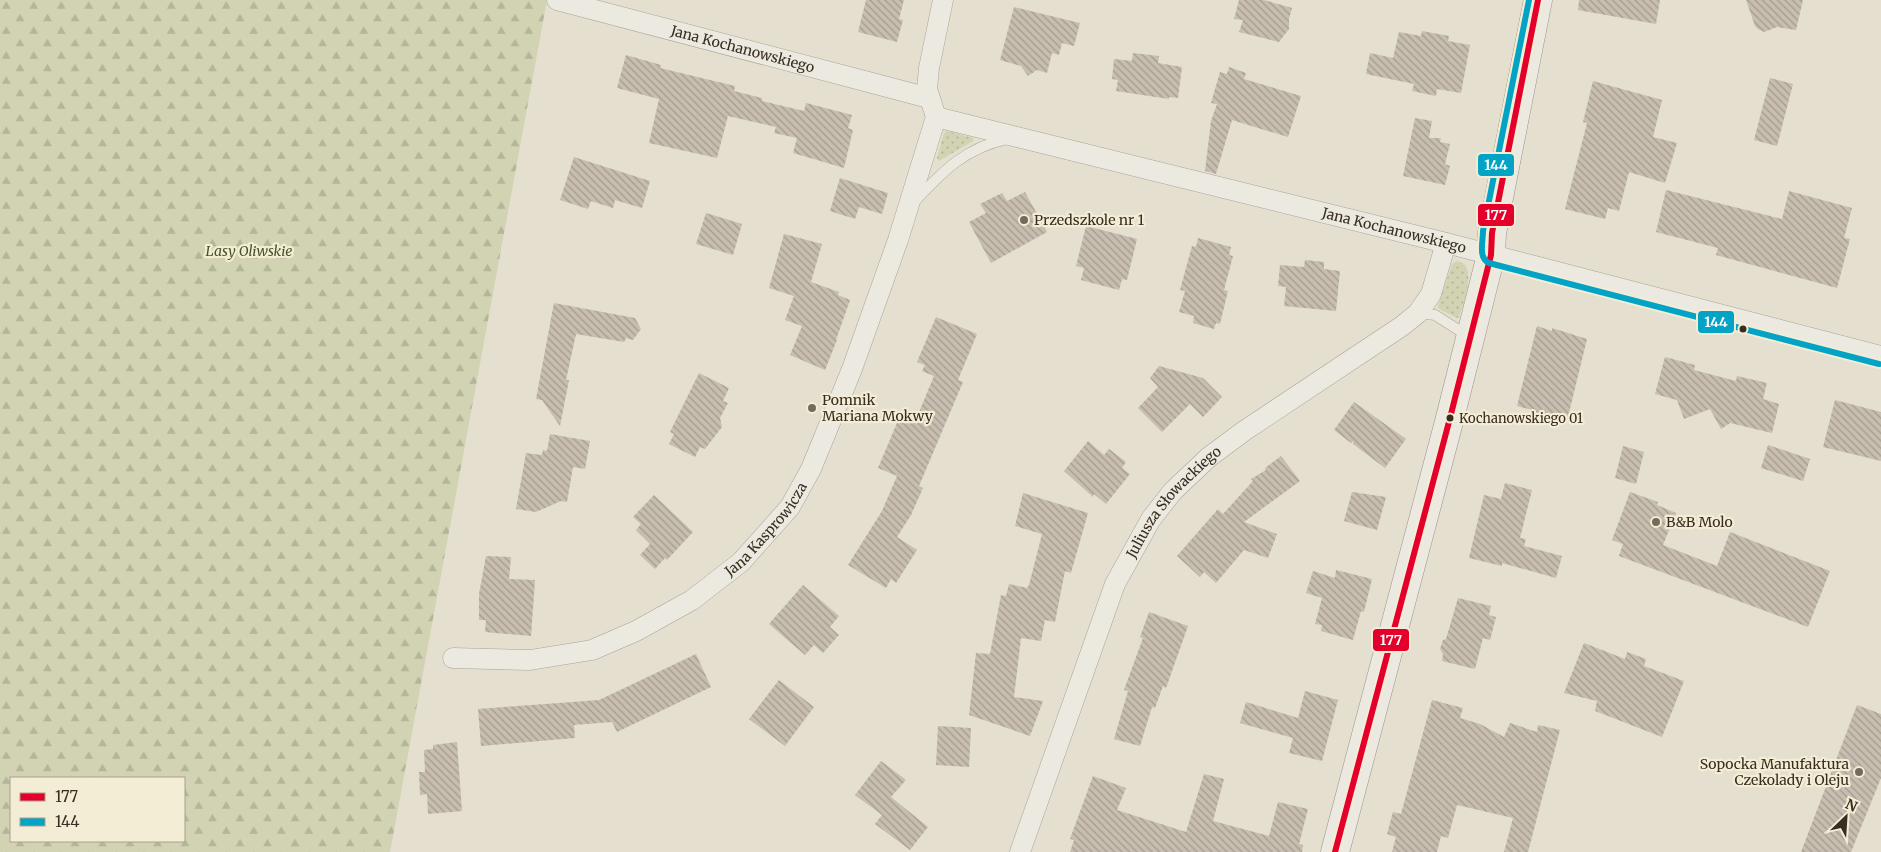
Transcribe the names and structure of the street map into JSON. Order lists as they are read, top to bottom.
{
  "streets": {
    "street": ["Jana Kochanowskiego", "Juliusza Słowackiego", "Jana Kasprowicza"]
  },
  "crossings": [
    ["Jana Kochanowskiego", "Juliusza Słowackiego"],
    ["Jana Kochanowskiego", "Jana Kasprowicza"]
  ],
  "parks": ["Lasy Oliwskie"],
  "places": [
    "Przedszkole nr 1",
    "Pomnik Mariana Mokwy",
    "Kochanowskiego 01",
    "B&B Molo",
    "Sopocka Manufaktura Czekolady i Oleju"
  ],
  "lines": ["transit line 177", "transit line 144"],
  "legend": ["177", "144"],
  "north": "top right"
}
